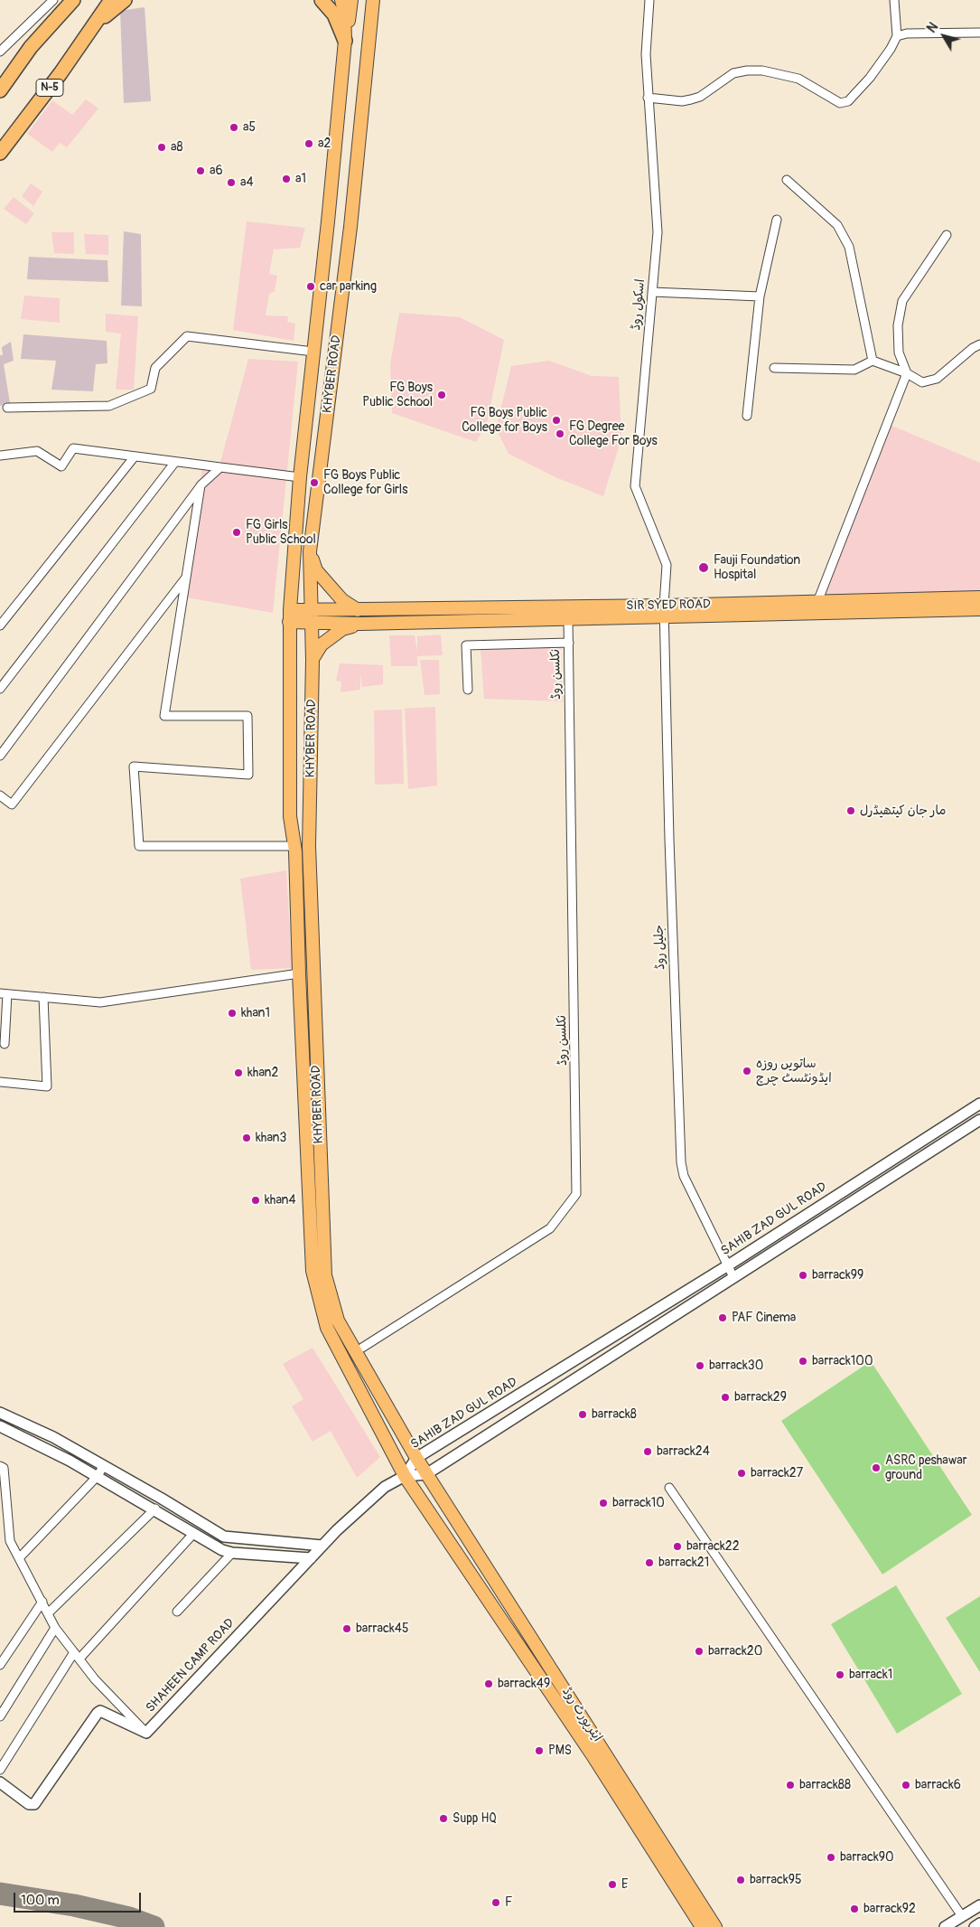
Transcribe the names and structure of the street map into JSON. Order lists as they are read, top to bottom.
{
  "streets": {
    "highway": ["N-5"],
    "main road": ["KHYBER ROAD", "SIR SYED ROAD", "ایئرپورٹ روڈ"],
    "street": [
      "اسکول روڈ",
      "نکلسن روڈ",
      "جلیل روڈ",
      "SAHIB ZAD GUL ROAD",
      "SHAHEEN CAMP ROAD"
    ]
  },
  "crossings": [
    ["اسکول روڈ", "SIR SYED ROAD"],
    ["اسکول روڈ", "جلیل روڈ"],
    ["KHYBER ROAD", "SIR SYED ROAD"],
    ["KHYBER ROAD", "SAHIB ZAD GUL ROAD"],
    ["KHYBER ROAD", "SHAHEEN CAMP ROAD"],
    ["KHYBER ROAD", "ایئرپورٹ روڈ"],
    ["SIR SYED ROAD", "نکلسن روڈ"],
    ["SIR SYED ROAD", "جلیل روڈ"],
    ["جلیل روڈ", "SAHIB ZAD GUL ROAD"],
    ["SAHIB ZAD GUL ROAD", "SHAHEEN CAMP ROAD"],
    ["SAHIB ZAD GUL ROAD", "ایئرپورٹ روڈ"]
  ],
  "places": [
    "a5",
    "a2",
    "a8",
    "a6",
    "a1",
    "a4",
    "car parking",
    "FG Boys Public School",
    "FG Boys Public College for Boys",
    "FG Degree College For Boys",
    "FG Boys Public College for Girls",
    "FG Girls Public School",
    "Fauji Foundation Hospital",
    "مار جان کیتھیڈرل",
    "khan1",
    "ساتویں روزہ ایڈونٹسٹ چرچ",
    "khan2",
    "khan3",
    "khan4",
    "barrack99",
    "PAF Cinema",
    "barrack100",
    "barrack30",
    "barrack29",
    "barrack8",
    "barrack24",
    "ASRC peshawar ground",
    "barrack27",
    "barrack10",
    "barrack22",
    "barrack21",
    "barrack45",
    "barrack20",
    "barrack1",
    "barrack49",
    "PMS",
    "barrack88",
    "barrack6",
    "Supp HQ",
    "barrack90",
    "barrack95",
    "E",
    "F",
    "barrack92"
  ],
  "scale_bar": "100 m",
  "north": "top left"
}
